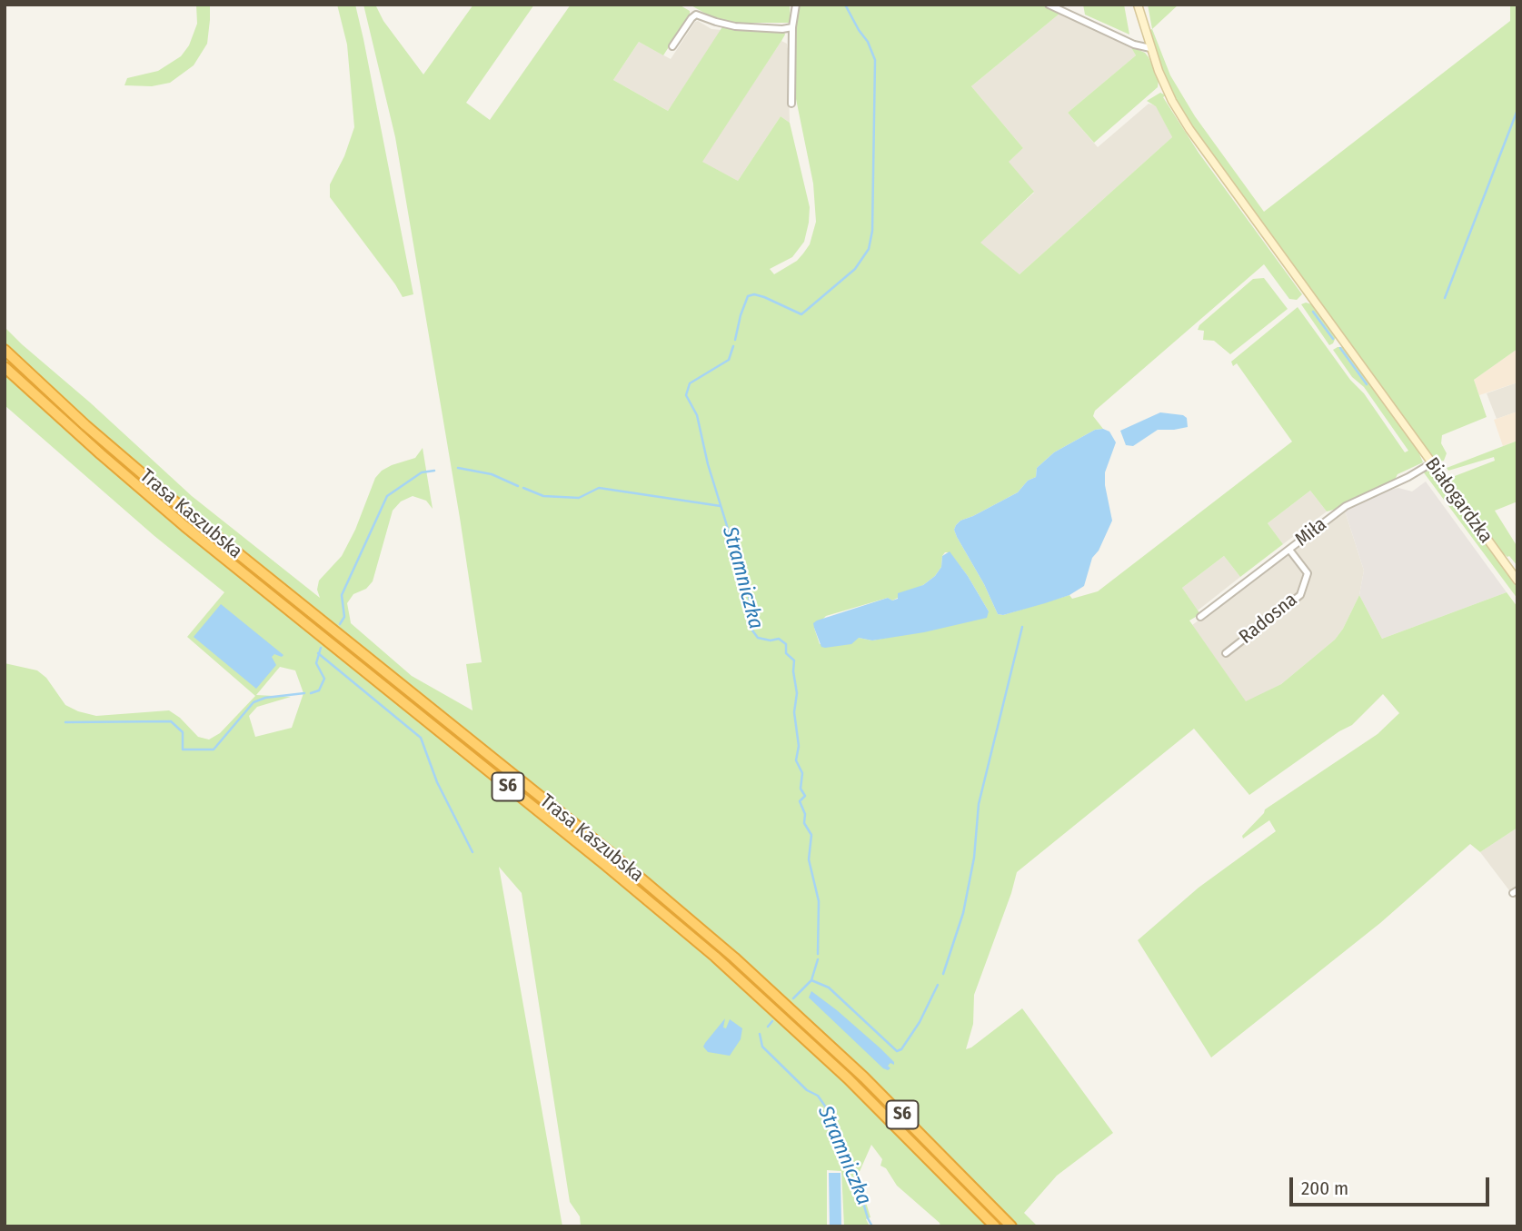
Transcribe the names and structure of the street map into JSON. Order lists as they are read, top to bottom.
{
  "streets": {
    "highway": ["Trasa Kaszubska", "S6"],
    "main road": ["Białogardzka"],
    "street": ["Miła", "Radosna"]
  },
  "crossings": [
    ["Białogardzka", "Miła"],
    ["Miła", "Radosna"]
  ],
  "water": ["Stramniczka"],
  "scale_bar": "200 m"
}
